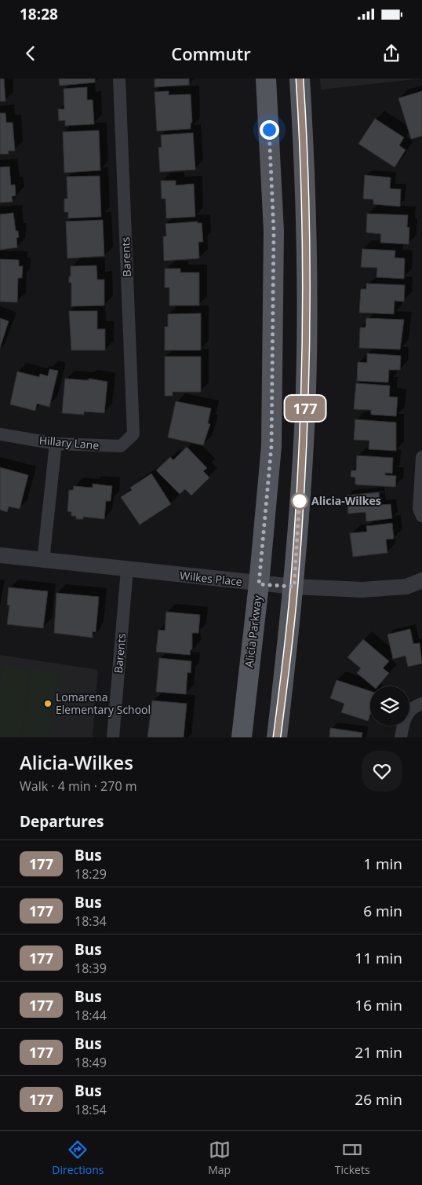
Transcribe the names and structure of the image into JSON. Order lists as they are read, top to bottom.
{
  "streets": {
    "main road": ["Alicia Parkway"],
    "street": ["Barents", "Hillary Lane", "Wilkes Place"]
  },
  "crossings": [
    ["Barents", "Hillary Lane"],
    ["Barents", "Wilkes Place"],
    ["Wilkes Place", "Alicia Parkway"]
  ],
  "places": ["Alicia-Wilkes", "Lomarena Elementary School"],
  "lines": ["bus line 177"],
  "page": {
    "status": "18:28",
    "header": "Commutr",
    "on_map": "177",
    "heading": [
      ["Alicia-Wilkes", "Walk · 4 min · 270 m"],
      "Departures"
    ],
    "list": [
      {
        "mark": "177",
        "name": "Bus",
        "note": "18:29",
        "value": "1 min"
      },
      {
        "mark": "177",
        "name": "Bus",
        "note": "18:34",
        "value": "6 min"
      },
      {
        "mark": "177",
        "name": "Bus",
        "note": "18:39",
        "value": "11 min"
      },
      {
        "mark": "177",
        "name": "Bus",
        "note": "18:44",
        "value": "16 min"
      },
      {
        "mark": "177",
        "name": "Bus",
        "note": "18:49",
        "value": "21 min"
      },
      {
        "mark": "177",
        "name": "Bus",
        "note": "18:54",
        "value": "26 min"
      }
    ],
    "tabs": ["Directions", "Map", "Tickets"]
  }
}
